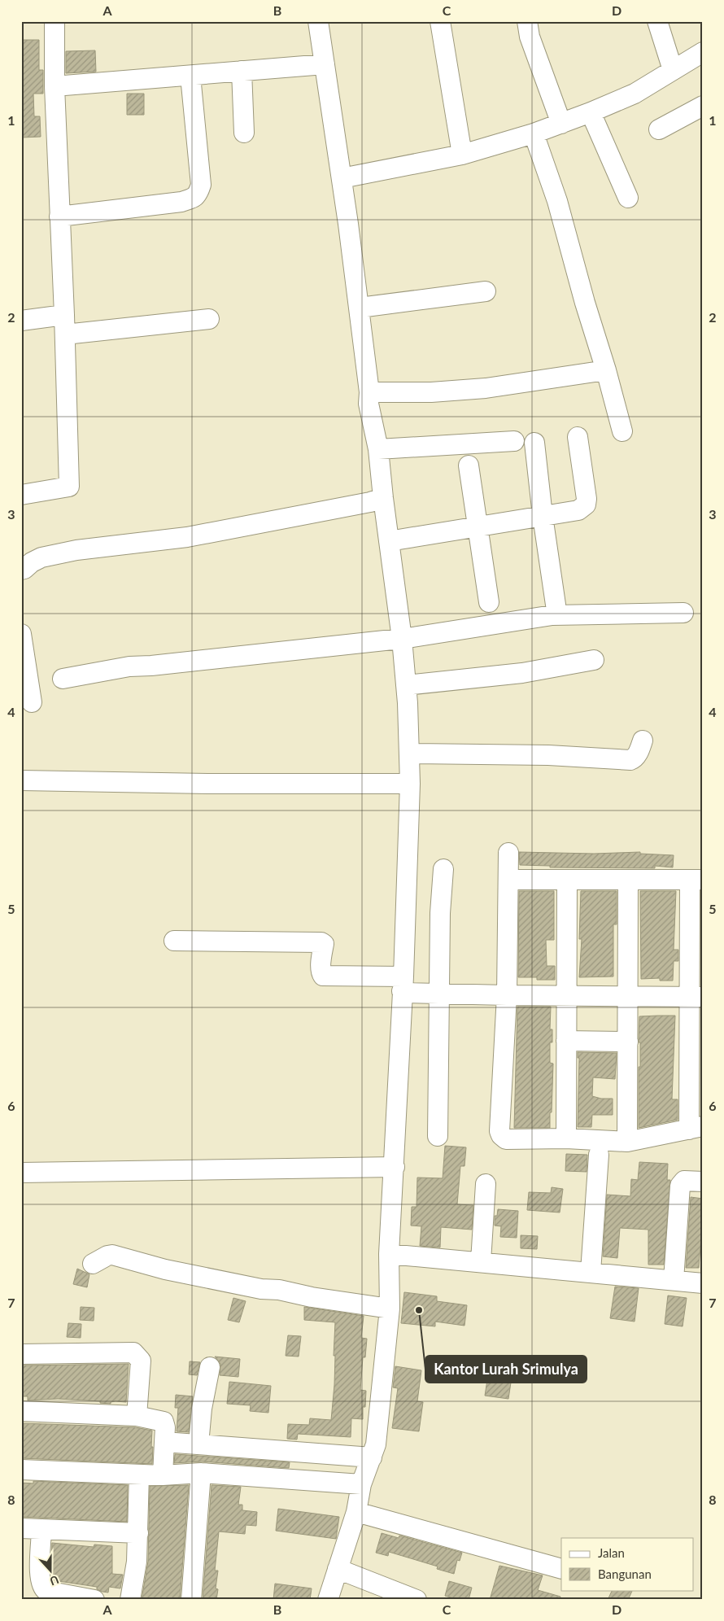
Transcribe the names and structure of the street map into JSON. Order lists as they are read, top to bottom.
{
  "places": ["Kantor Lurah Srimulya"],
  "legend": ["Jalan", "Bangunan"],
  "north": "bottom",
  "grid": {
    "columns": [
      "A",
      "B",
      "C",
      "D"
    ],
    "rows": [
      "1",
      "2",
      "3",
      "4",
      "5",
      "6",
      "7",
      "8"
    ]
  }
}
